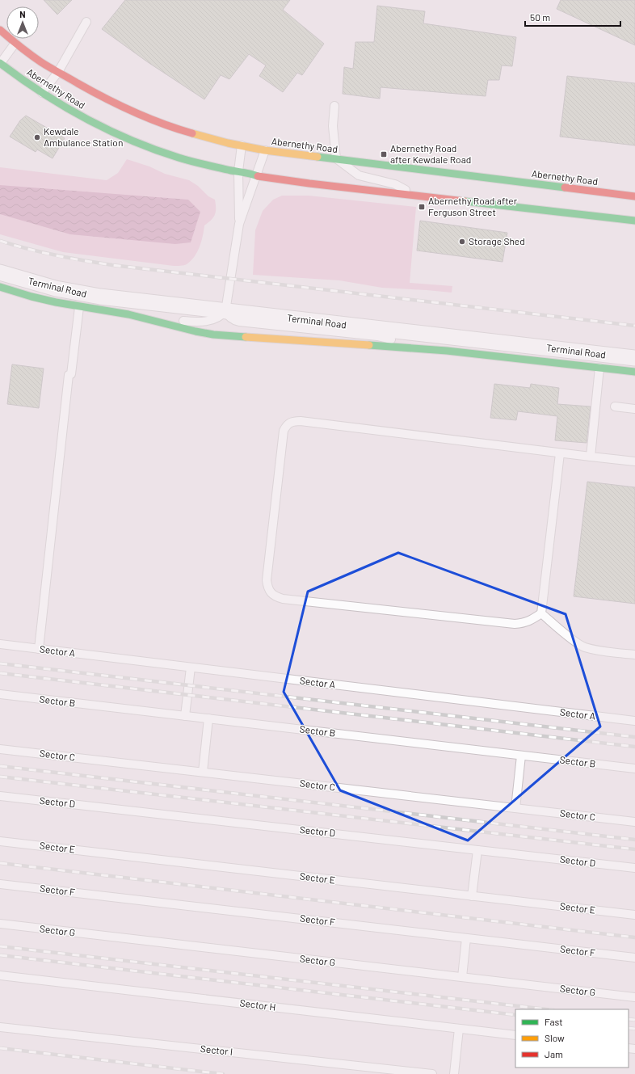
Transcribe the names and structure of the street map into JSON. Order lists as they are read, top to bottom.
{
  "streets": {
    "main road": ["Abernethy Road"],
    "street": ["Terminal Road"],
    "lane": [
      "Sector A",
      "Sector B",
      "Sector C",
      "Sector D",
      "Sector E",
      "Sector F",
      "Sector G",
      "Sector H",
      "Sector I"
    ]
  },
  "places": {
    "other": ["Kewdale Ambulance Station", "Storage Shed"],
    "transit": ["Abernethy Road after Kewdale Road", "Abernethy Road after Ferguson Street"]
  },
  "legend": ["Fast", "Slow", "Jam"],
  "scale_bar": "50 m",
  "north": "top"
}
